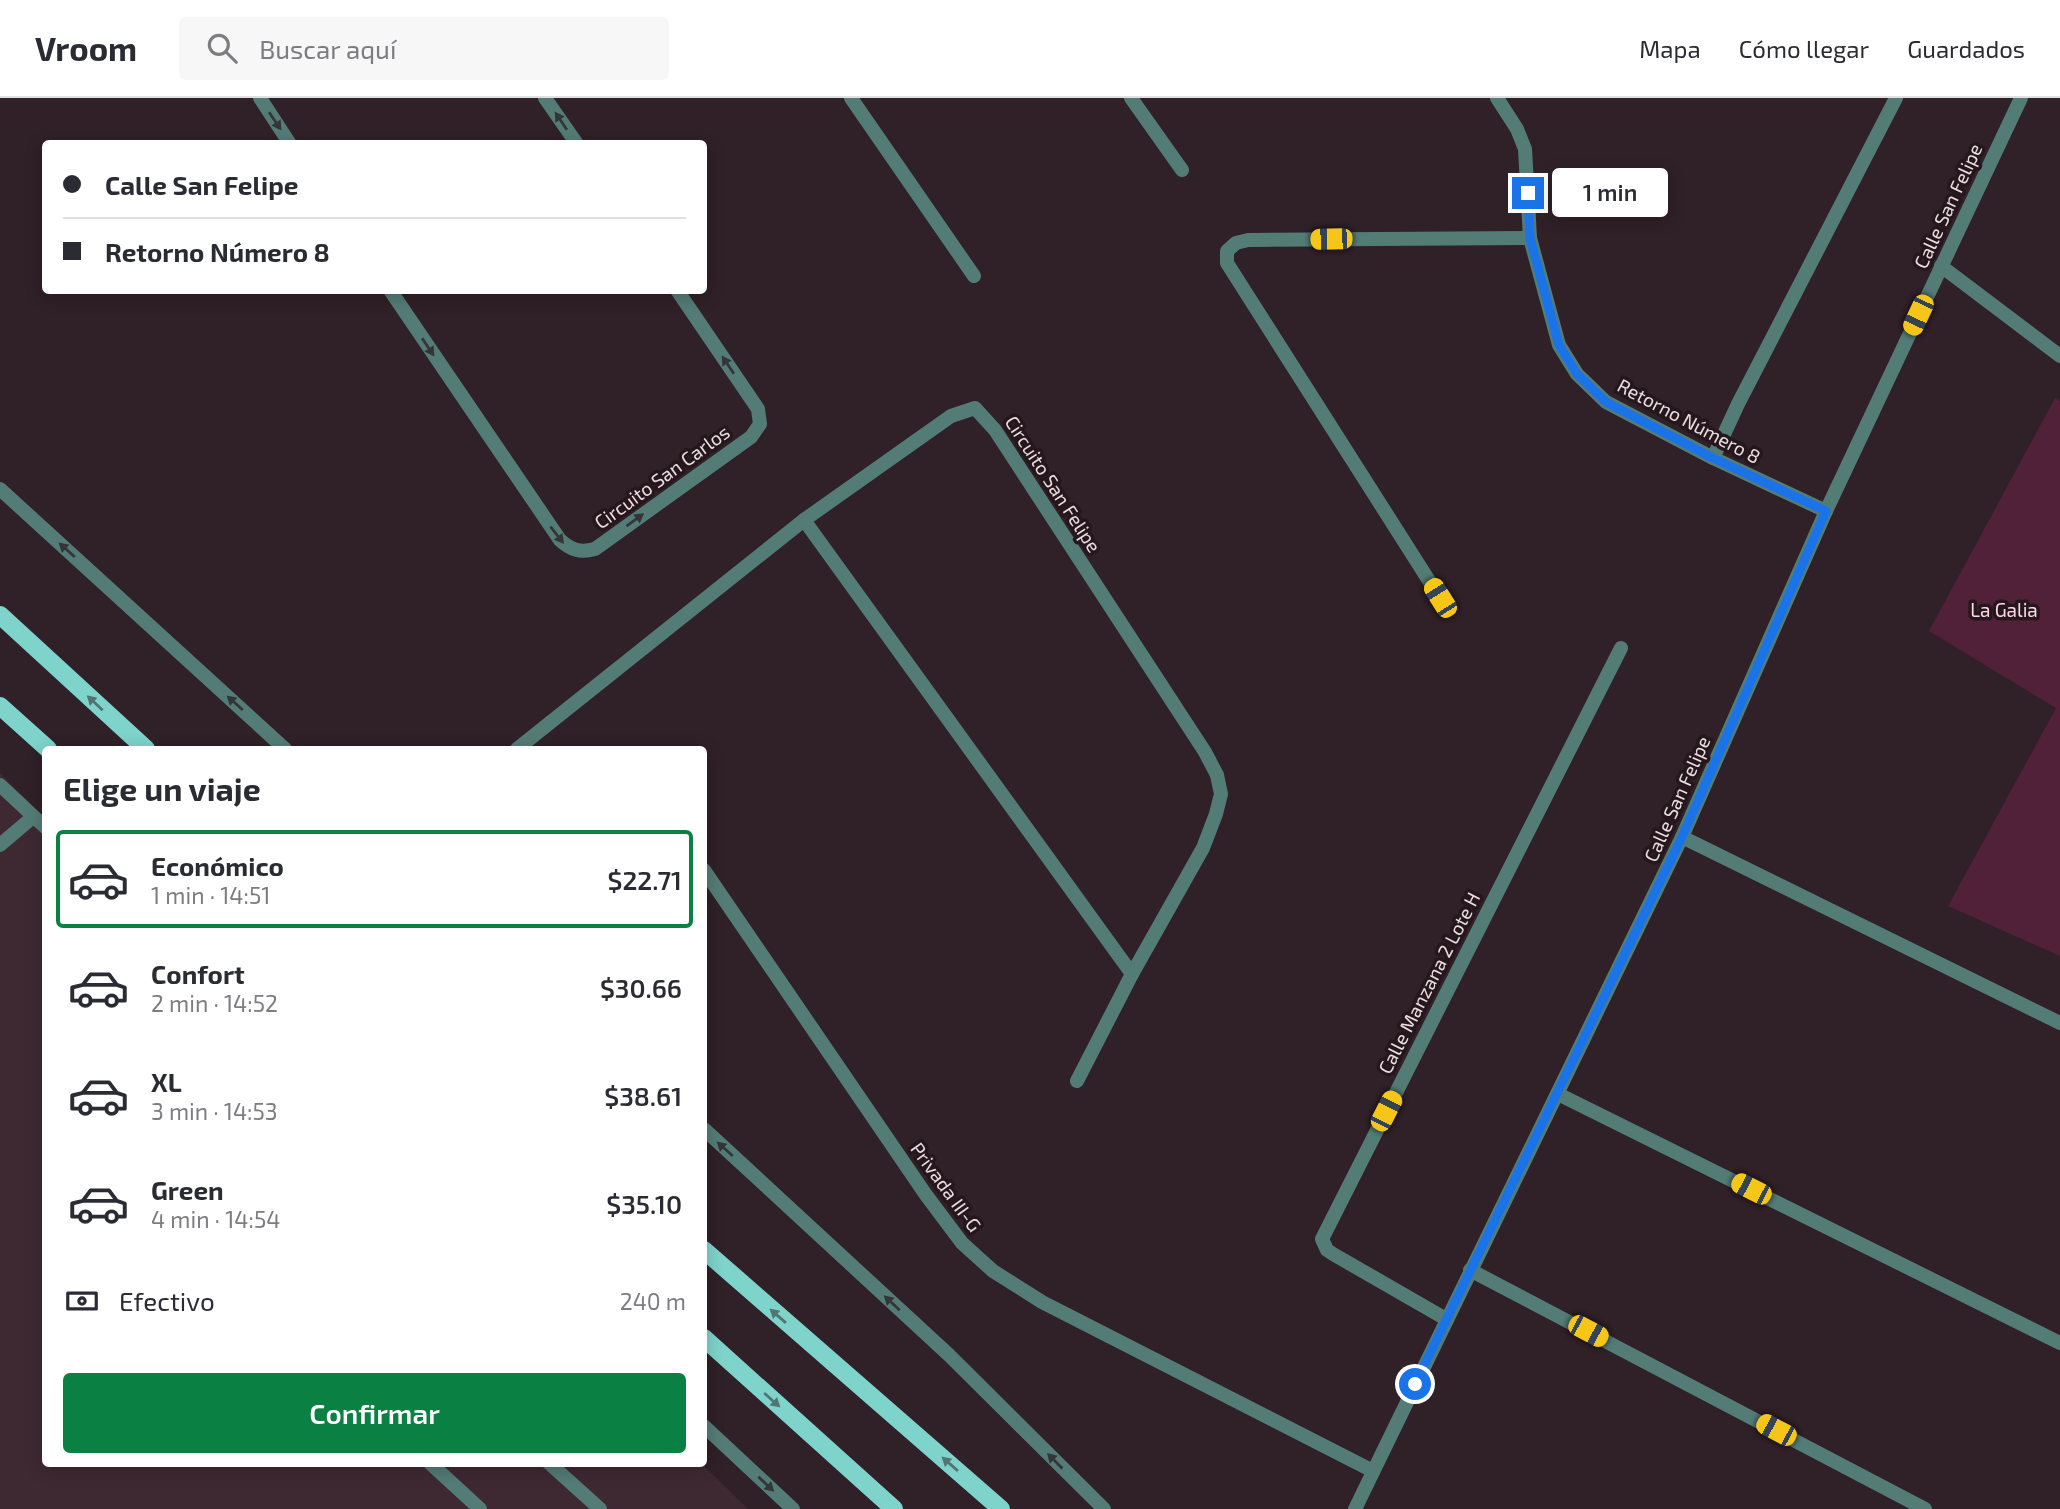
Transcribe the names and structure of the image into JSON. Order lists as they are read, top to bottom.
{
  "streets": {
    "street": [
      "Calle San Felipe",
      "Retorno Número 8",
      "Circuito San Carlos",
      "Circuito San Felipe",
      "Calle Manzana 2 Lote H",
      "Privada III-G"
    ]
  },
  "crossings": [
    ["Calle San Felipe", "Retorno Número 8"],
    ["Calle San Felipe", "Calle Manzana 2 Lote H"],
    ["Calle San Felipe", "Privada III-G"]
  ],
  "parks": ["La Galia"],
  "page": {
    "header": "Vroom",
    "search": "Buscar aquí",
    "nav": ["Mapa", "Cómo llegar", "Guardados"],
    "banner": ["Calle San Felipe", "Retorno Número 8"],
    "bubble": "1 min",
    "heading": "Elige un viaje",
    "list": [
      {
        "name": "Económico",
        "note": "1 min · 14:51",
        "value": "$22.71"
      },
      {
        "name": "Confort",
        "note": "2 min · 14:52",
        "value": "$30.66"
      },
      {
        "name": "XL",
        "note": "3 min · 14:53",
        "value": "$38.61"
      },
      {
        "name": "Green",
        "note": "4 min · 14:54",
        "value": "$35.10"
      }
    ],
    "pay": ["Efectivo", "240 m"],
    "buttons": "Confirmar"
  }
}
